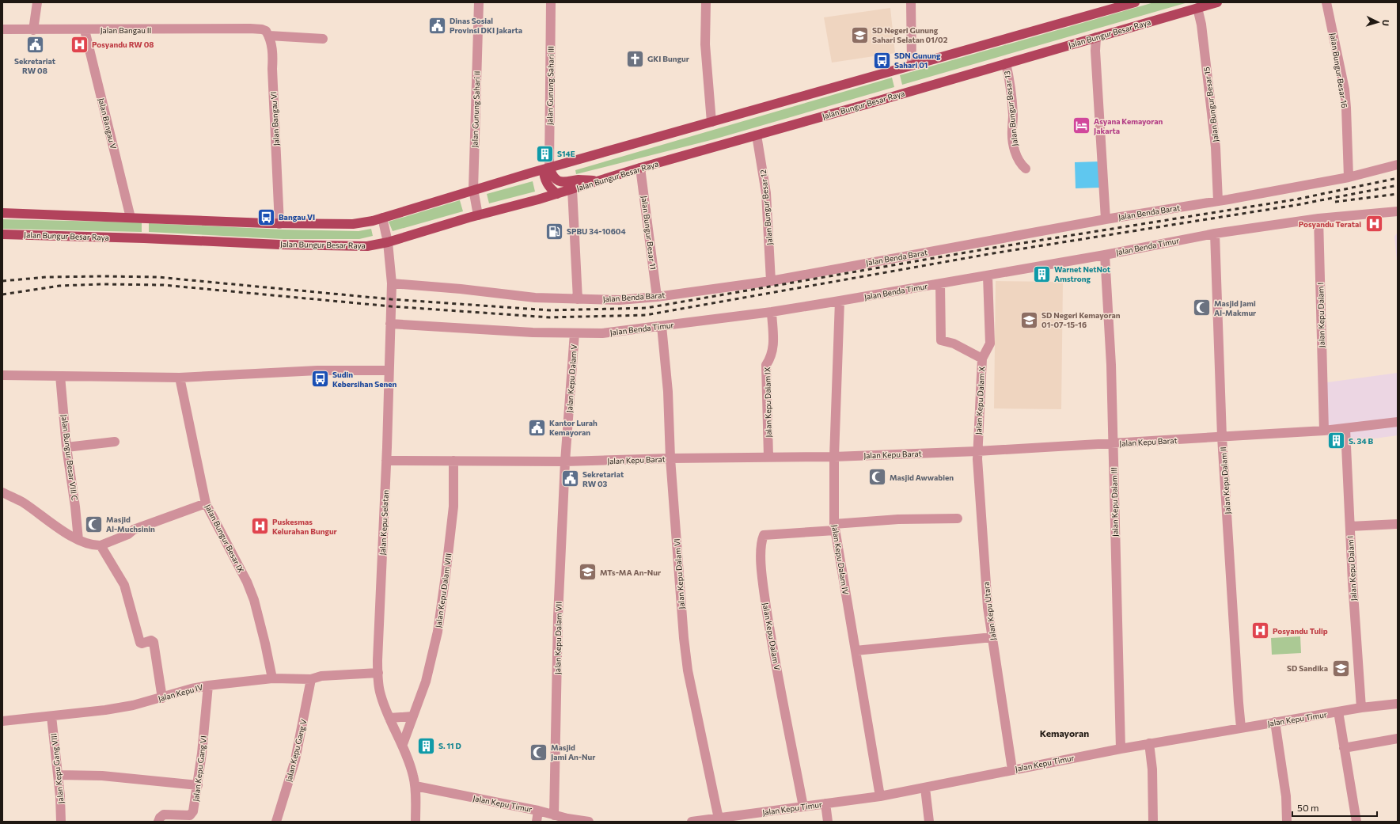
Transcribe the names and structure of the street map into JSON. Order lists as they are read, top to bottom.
{
  "streets": {
    "main road": ["Jalan Bungur Besar Raya"],
    "street": [
      "Jalan Bangau II",
      "Jalan Bungur Besar 16",
      "Jalan Gunung Sahari III",
      "Jalan Bungur Besar 15",
      "Jalan Bungur Besar 13",
      "Jalan Gunung Sahari II",
      "Jalan Bangau VI",
      "Jalan Bangau V",
      "Jalan Bungur Besar 12",
      "Jalan Benda Barat",
      "Jalan Bungur Besar 11",
      "Jalan Benda Timur",
      "Jalan Kepu Dalam I",
      "Jalan Kepu Dalam V",
      "Jalan Kepu Dalam X",
      "Jalan Kepu Dalam IX",
      "Jalan Kepu Barat",
      "Jalan Bungur Besar VIII C",
      "Jalan Kepu Dalam II",
      "Jalan Kepu Dalam III",
      "Jalan Kepu Selatan",
      "Jalan Bungur Besar IX",
      "Jalan Kepu Dalam IV",
      "Jalan Kepu Dalam VI",
      "Jalan Kepu Dalam VIII",
      "Jalan Kepu Utara",
      "Jalan Kepu Dalam VII",
      "Jalan Kepu IV",
      "Jalan Kepu Timur",
      "Jalan Kepu Gang V",
      "Jalan Kepu Gang VIII",
      "Jalan Kepu Gang VI"
    ]
  },
  "crossings": [
    ["Jalan Bangau II", "Jalan Bangau VI"],
    ["Jalan Bangau II", "Jalan Bangau V"],
    ["Jalan Bungur Besar Raya", "Jalan Bungur Besar 15"],
    ["Jalan Bungur Besar Raya", "Jalan Bungur Besar 13"],
    ["Jalan Bungur Besar Raya", "Jalan Gunung Sahari II"],
    ["Jalan Bungur Besar Raya", "Jalan Bungur Besar 12"],
    ["Jalan Bungur Besar Raya", "Jalan Bungur Besar 11"],
    ["Jalan Bungur Besar Raya", "Jalan Kepu Selatan"],
    ["Jalan Bungur Besar 16", "Jalan Benda Barat"],
    ["Jalan Bungur Besar 15", "Jalan Benda Barat"],
    ["Jalan Bungur Besar 12", "Jalan Benda Barat"],
    ["Jalan Benda Barat", "Jalan Bungur Besar 11"],
    ["Jalan Benda Barat", "Jalan Kepu Selatan"],
    ["Jalan Benda Timur", "Jalan Kepu Dalam I"],
    ["Jalan Benda Timur", "Jalan Kepu Dalam V"],
    ["Jalan Benda Timur", "Jalan Kepu Dalam X"],
    ["Jalan Benda Timur", "Jalan Kepu Dalam IX"],
    ["Jalan Benda Timur", "Jalan Kepu Dalam II"],
    ["Jalan Benda Timur", "Jalan Kepu Dalam III"],
    ["Jalan Benda Timur", "Jalan Kepu Selatan"],
    ["Jalan Benda Timur", "Jalan Kepu Dalam IV"],
    ["Jalan Benda Timur", "Jalan Kepu Dalam VI"],
    ["Jalan Kepu Dalam I", "Jalan Kepu Barat"],
    ["Jalan Kepu Dalam I", "Jalan Kepu Timur"],
    ["Jalan Kepu Dalam V", "Jalan Kepu Barat"],
    ["Jalan Kepu Dalam V", "Jalan Kepu Dalam IV"],
    ["Jalan Kepu Dalam V", "Jalan Kepu Dalam VII"],
    ["Jalan Kepu Dalam V", "Jalan Kepu Timur"],
    ["Jalan Kepu Dalam X", "Jalan Kepu Barat"],
    ["Jalan Kepu Dalam X", "Jalan Kepu Utara"],
    ["Jalan Kepu Dalam IX", "Jalan Kepu Barat"],
    ["Jalan Kepu Barat", "Jalan Kepu Dalam II"],
    ["Jalan Kepu Barat", "Jalan Kepu Dalam III"],
    ["Jalan Kepu Barat", "Jalan Kepu Selatan"],
    ["Jalan Kepu Barat", "Jalan Kepu Dalam IV"],
    ["Jalan Kepu Barat", "Jalan Kepu Dalam VI"],
    ["Jalan Kepu Barat", "Jalan Kepu Dalam VIII"],
    ["Jalan Kepu Barat", "Jalan Kepu Utara"],
    ["Jalan Kepu Barat", "Jalan Kepu Dalam VII"],
    ["Jalan Kepu Dalam II", "Jalan Kepu Timur"],
    ["Jalan Kepu Dalam III", "Jalan Kepu Timur"],
    ["Jalan Kepu Selatan", "Jalan Kepu Dalam VIII"],
    ["Jalan Kepu Selatan", "Jalan Kepu IV"],
    ["Jalan Kepu Selatan", "Jalan Kepu Timur"],
    ["Jalan Bungur Besar IX", "Jalan Kepu IV"],
    ["Jalan Kepu Dalam IV", "Jalan Kepu Timur"],
    ["Jalan Kepu Dalam VI", "Jalan Kepu Timur"],
    ["Jalan Kepu Utara", "Jalan Kepu Timur"],
    ["Jalan Kepu Dalam VII", "Jalan Kepu Timur"],
    ["Jalan Kepu IV", "Jalan Kepu Gang V"],
    ["Jalan Kepu IV", "Jalan Kepu Gang VIII"],
    ["Jalan Kepu IV", "Jalan Kepu Gang VI"]
  ],
  "districts": ["Kemayoran"],
  "places": {
    "public building": [
      "Dinas Sosial Provinsi DKI Jakarta",
      "Sekretariat RW 08",
      "Kantor Lurah Kemayoran",
      "Sekretariat RW 03"
    ],
    "school or university": [
      "SD Negeri Gunung Sahari Selatan 01/02",
      "SD Negeri Kemayoran 01-07-15-16",
      "MTs-MA An-Nur",
      "SD Sandika"
    ],
    "hospital": [
      "Posyandu RW 08",
      "Posyandu Teratai",
      "Puskesmas Kelurahan Bungur",
      "Posyandu Tulip"
    ],
    "church": ["GKI Bungur"],
    "bus stop": ["SDN Gunung Sahari 01", "Bangau VI", "Sudin Kebersihan Senen"],
    "hotel": ["Asyana Kemayoran Jakarta"],
    "building": [
      "S14E",
      "Warnet NetNot Amstrong",
      "S. 34 B",
      "S. 11 D"
    ],
    "fuel station": ["SPBU 34-10604"],
    "mosque": [
      "Masjid Jami Al-Makmur",
      "Masjid Awwabien",
      "Masjid Al-Muchsinin",
      "Masjid Jami An-Nur"
    ]
  },
  "scale_bar": "50 m",
  "north": "right"
}
